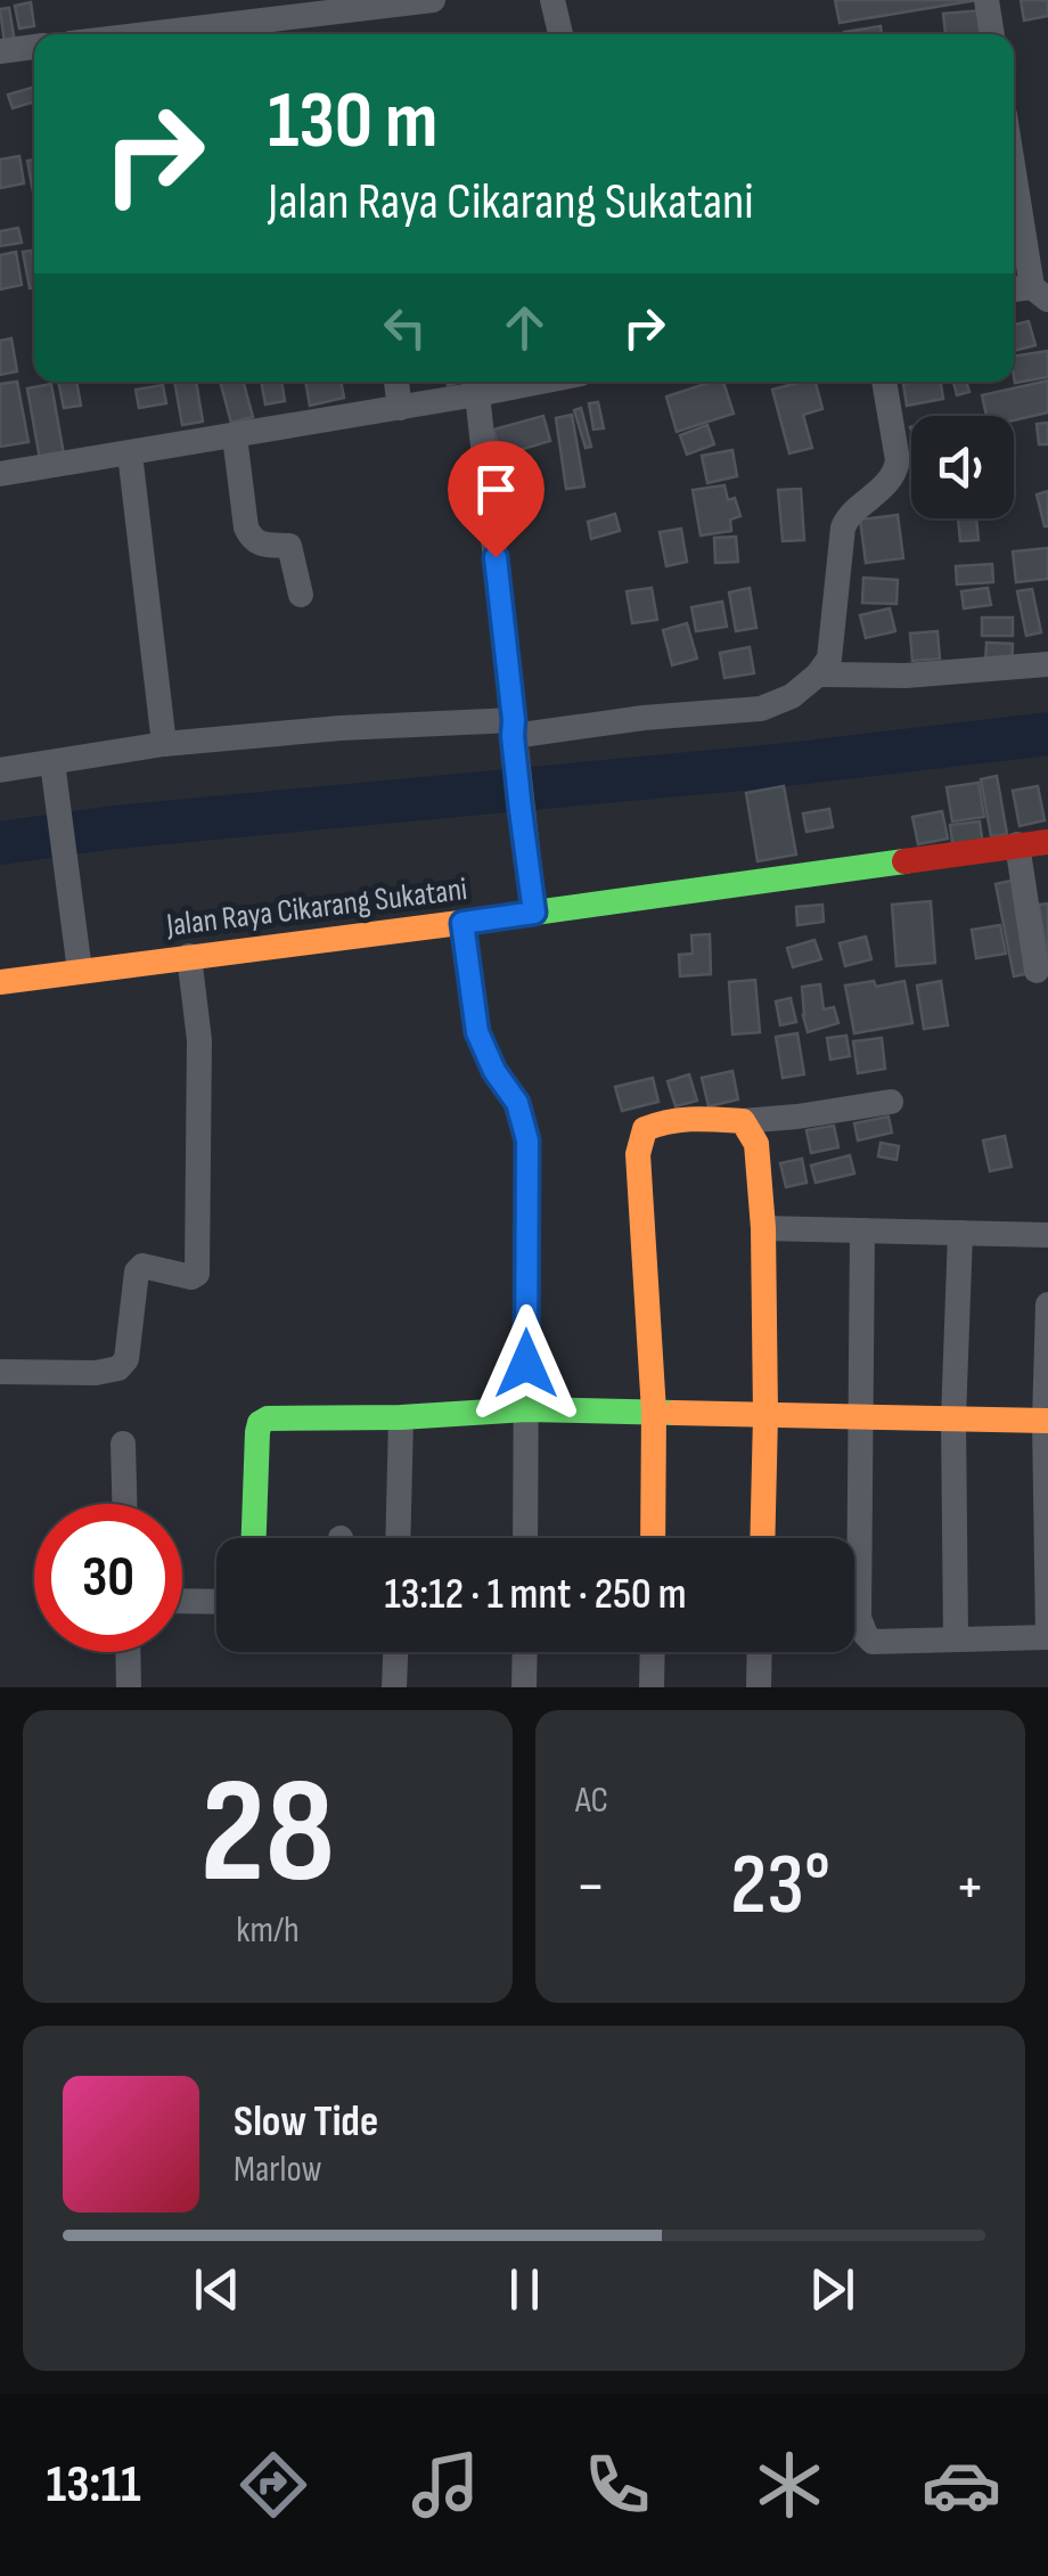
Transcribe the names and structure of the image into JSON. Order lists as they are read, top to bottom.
{
  "streets": {
    "street": ["Jalan Raya Cikarang Sukatani"]
  },
  "page": {
    "turn": ["130 m", "Jalan Raya Cikarang Sukatani"],
    "limit": "30",
    "trip": "13:12 · 1 mnt · 250 m",
    "tile": [
      ["28", "km/h"],
      "AC"
    ],
    "heat": ["−", "23°", "+"],
    "song": ["Slow Tide", "Marlow"],
    "tabs": "13:11"
  }
}
